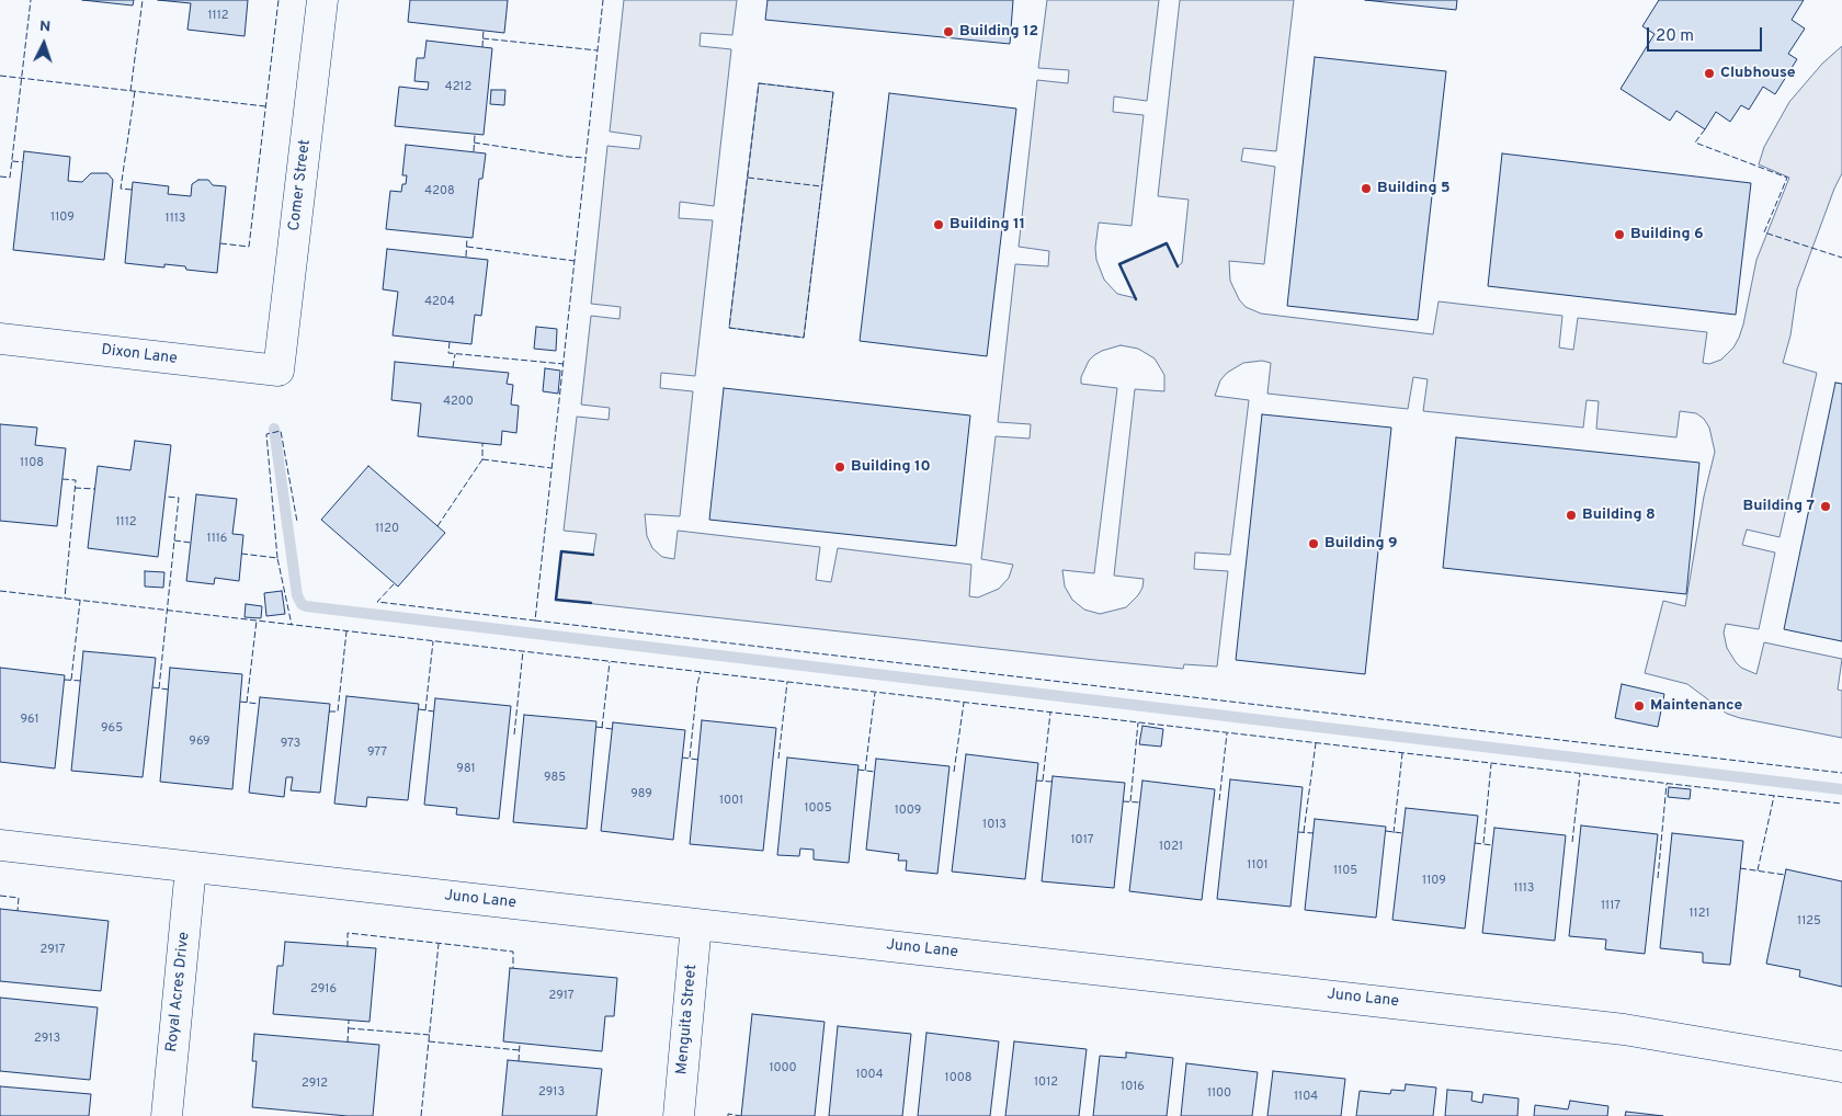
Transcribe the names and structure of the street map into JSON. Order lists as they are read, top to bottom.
{
  "streets": {
    "street": [
      "Comer Street",
      "Dixon Lane",
      "Juno Lane",
      "Royal Acres Drive",
      "Menguita Street"
    ]
  },
  "crossings": [
    ["Comer Street", "Dixon Lane"],
    ["Juno Lane", "Royal Acres Drive"],
    ["Juno Lane", "Menguita Street"]
  ],
  "places": [
    "Building 12",
    "Clubhouse",
    "Building 5",
    "Building 11",
    "Building 6",
    "Building 10",
    "Building 7",
    "Building 8",
    "Building 9",
    "Maintenance"
  ],
  "house_numbers": [
    "1112",
    "4212",
    "4208",
    "1109",
    "1113",
    "4204",
    "4200",
    "1108",
    "1112",
    "1120",
    "1116",
    "961",
    "965",
    "969",
    "973",
    "977",
    "981",
    "985",
    "989",
    "1001",
    "1005",
    "1009",
    "1013",
    "1017",
    "1021",
    "1101",
    "1105",
    "1109",
    "1113",
    "1117",
    "1121",
    "1125",
    "2917",
    "2916",
    "2917",
    "2913",
    "1000",
    "1004",
    "1008",
    "1012",
    "2912",
    "1016",
    "2913",
    "1100",
    "1104"
  ],
  "scale_bar": "20 m",
  "north": "top"
}
